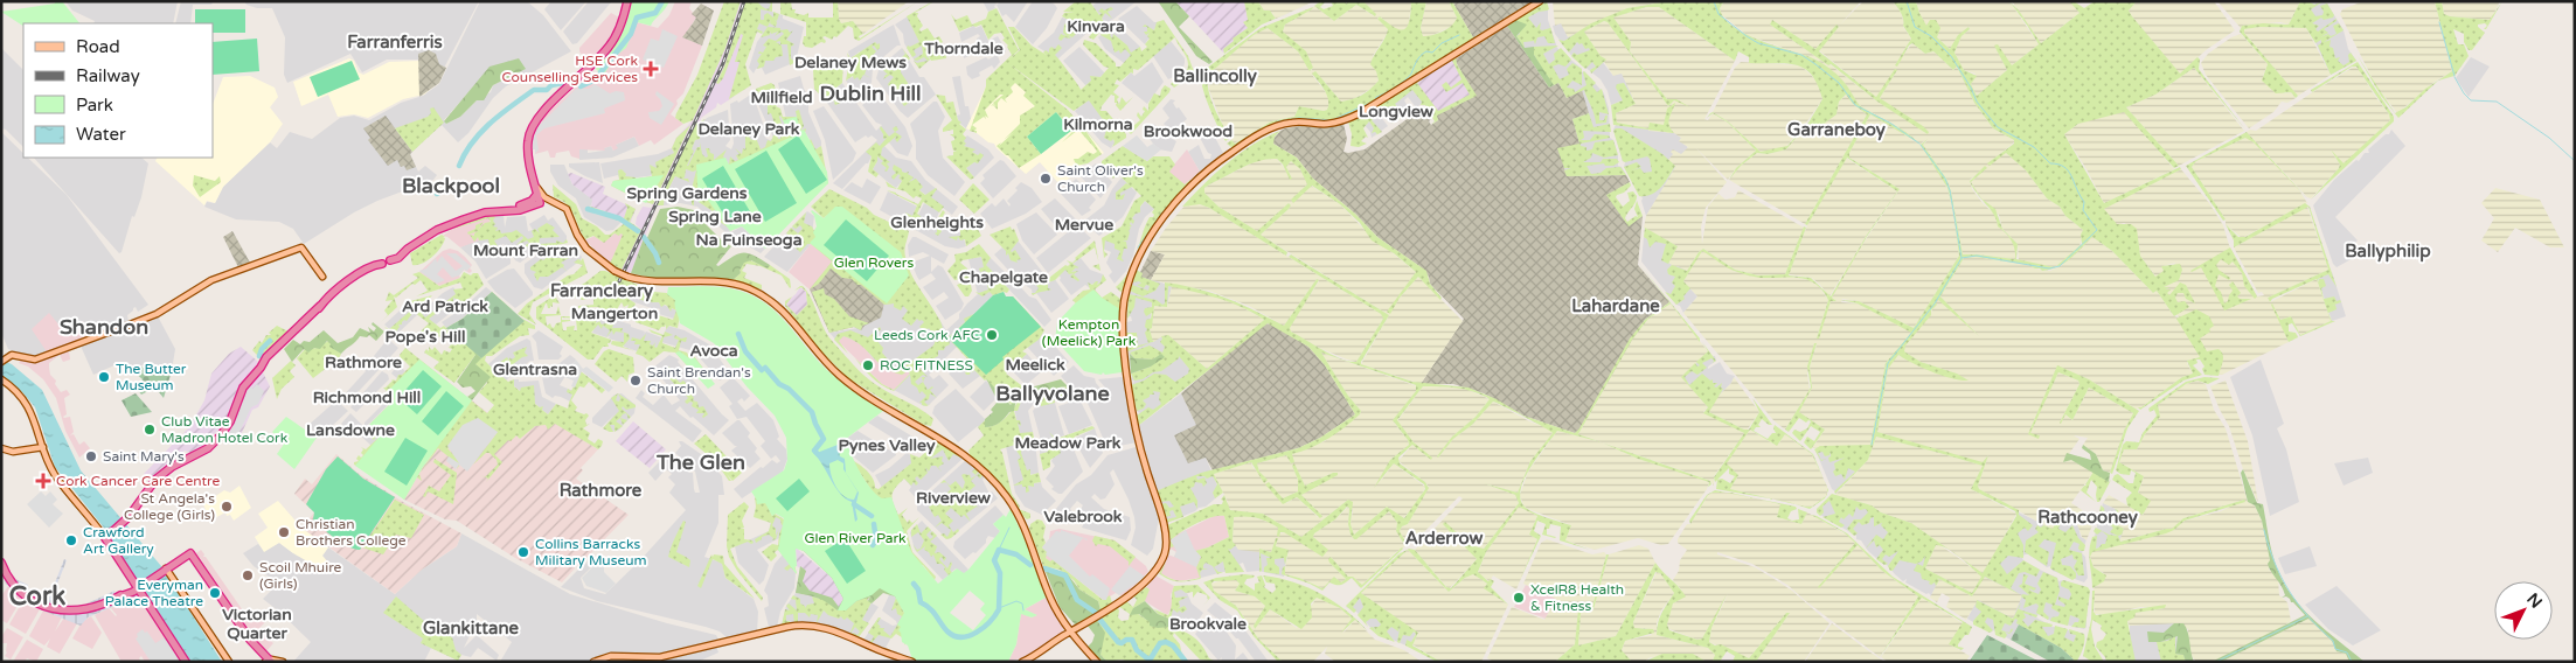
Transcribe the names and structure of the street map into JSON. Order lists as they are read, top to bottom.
{
  "districts": [
    "Kinvara",
    "Farranferris",
    "Thorndale",
    "Delaney Mews",
    "Ballincolly",
    "Dublin Hill",
    "Millfield",
    "Longview",
    "Kilmorna",
    "Delaney Park",
    "Garraneboy",
    "Brookwood",
    "Blackpool",
    "Spring Gardens",
    "Spring Lane",
    "Glenheights",
    "Mervue",
    "Na Fuinseoga",
    "Mount Farran",
    "Ballyphilip",
    "Chapelgate",
    "Farrancleary",
    "Ard Patrick",
    "Lahardane",
    "Mangerton",
    "Shandon",
    "Pope's Hill",
    "Avoca",
    "Rathmore",
    "Meelick",
    "Glentrasna",
    "Ballyvolane",
    "Richmond Hill",
    "Lansdowne",
    "Meadow Park",
    "Pynes Valley",
    "The Glen",
    "Rathmore",
    "Riverview",
    "Valebrook",
    "Rathcooney",
    "Arderrow",
    "Cork",
    "Victorian Quarter",
    "Brookvale",
    "Glankittane"
  ],
  "parks": ["Glen Rovers", "Kempton (Meelick) Park", "Glen River Park"],
  "places": {
    "health": ["HSE Cork Counselling Services", "Cork Cancer Care Centre"],
    "other": [
      "Saint Oliver's Church",
      "Leeds Cork AFC",
      "ROC FITNESS",
      "The Butter Museum",
      "Saint Brendan's Church",
      "Club Vitae Madron Hotel Cork",
      "Saint Mary's",
      "St Angela's College (Girls)",
      "Christian Brothers College",
      "Crawford Art Gallery",
      "Collins Barracks Military Museum",
      "Scoil Mhuire (Girls)",
      "Everyman Palace Theatre",
      "XcelR8 Health & Fitness"
    ]
  },
  "legend": [
    "Road",
    "Railway",
    "Park",
    "Water"
  ],
  "north": "top right"
}
